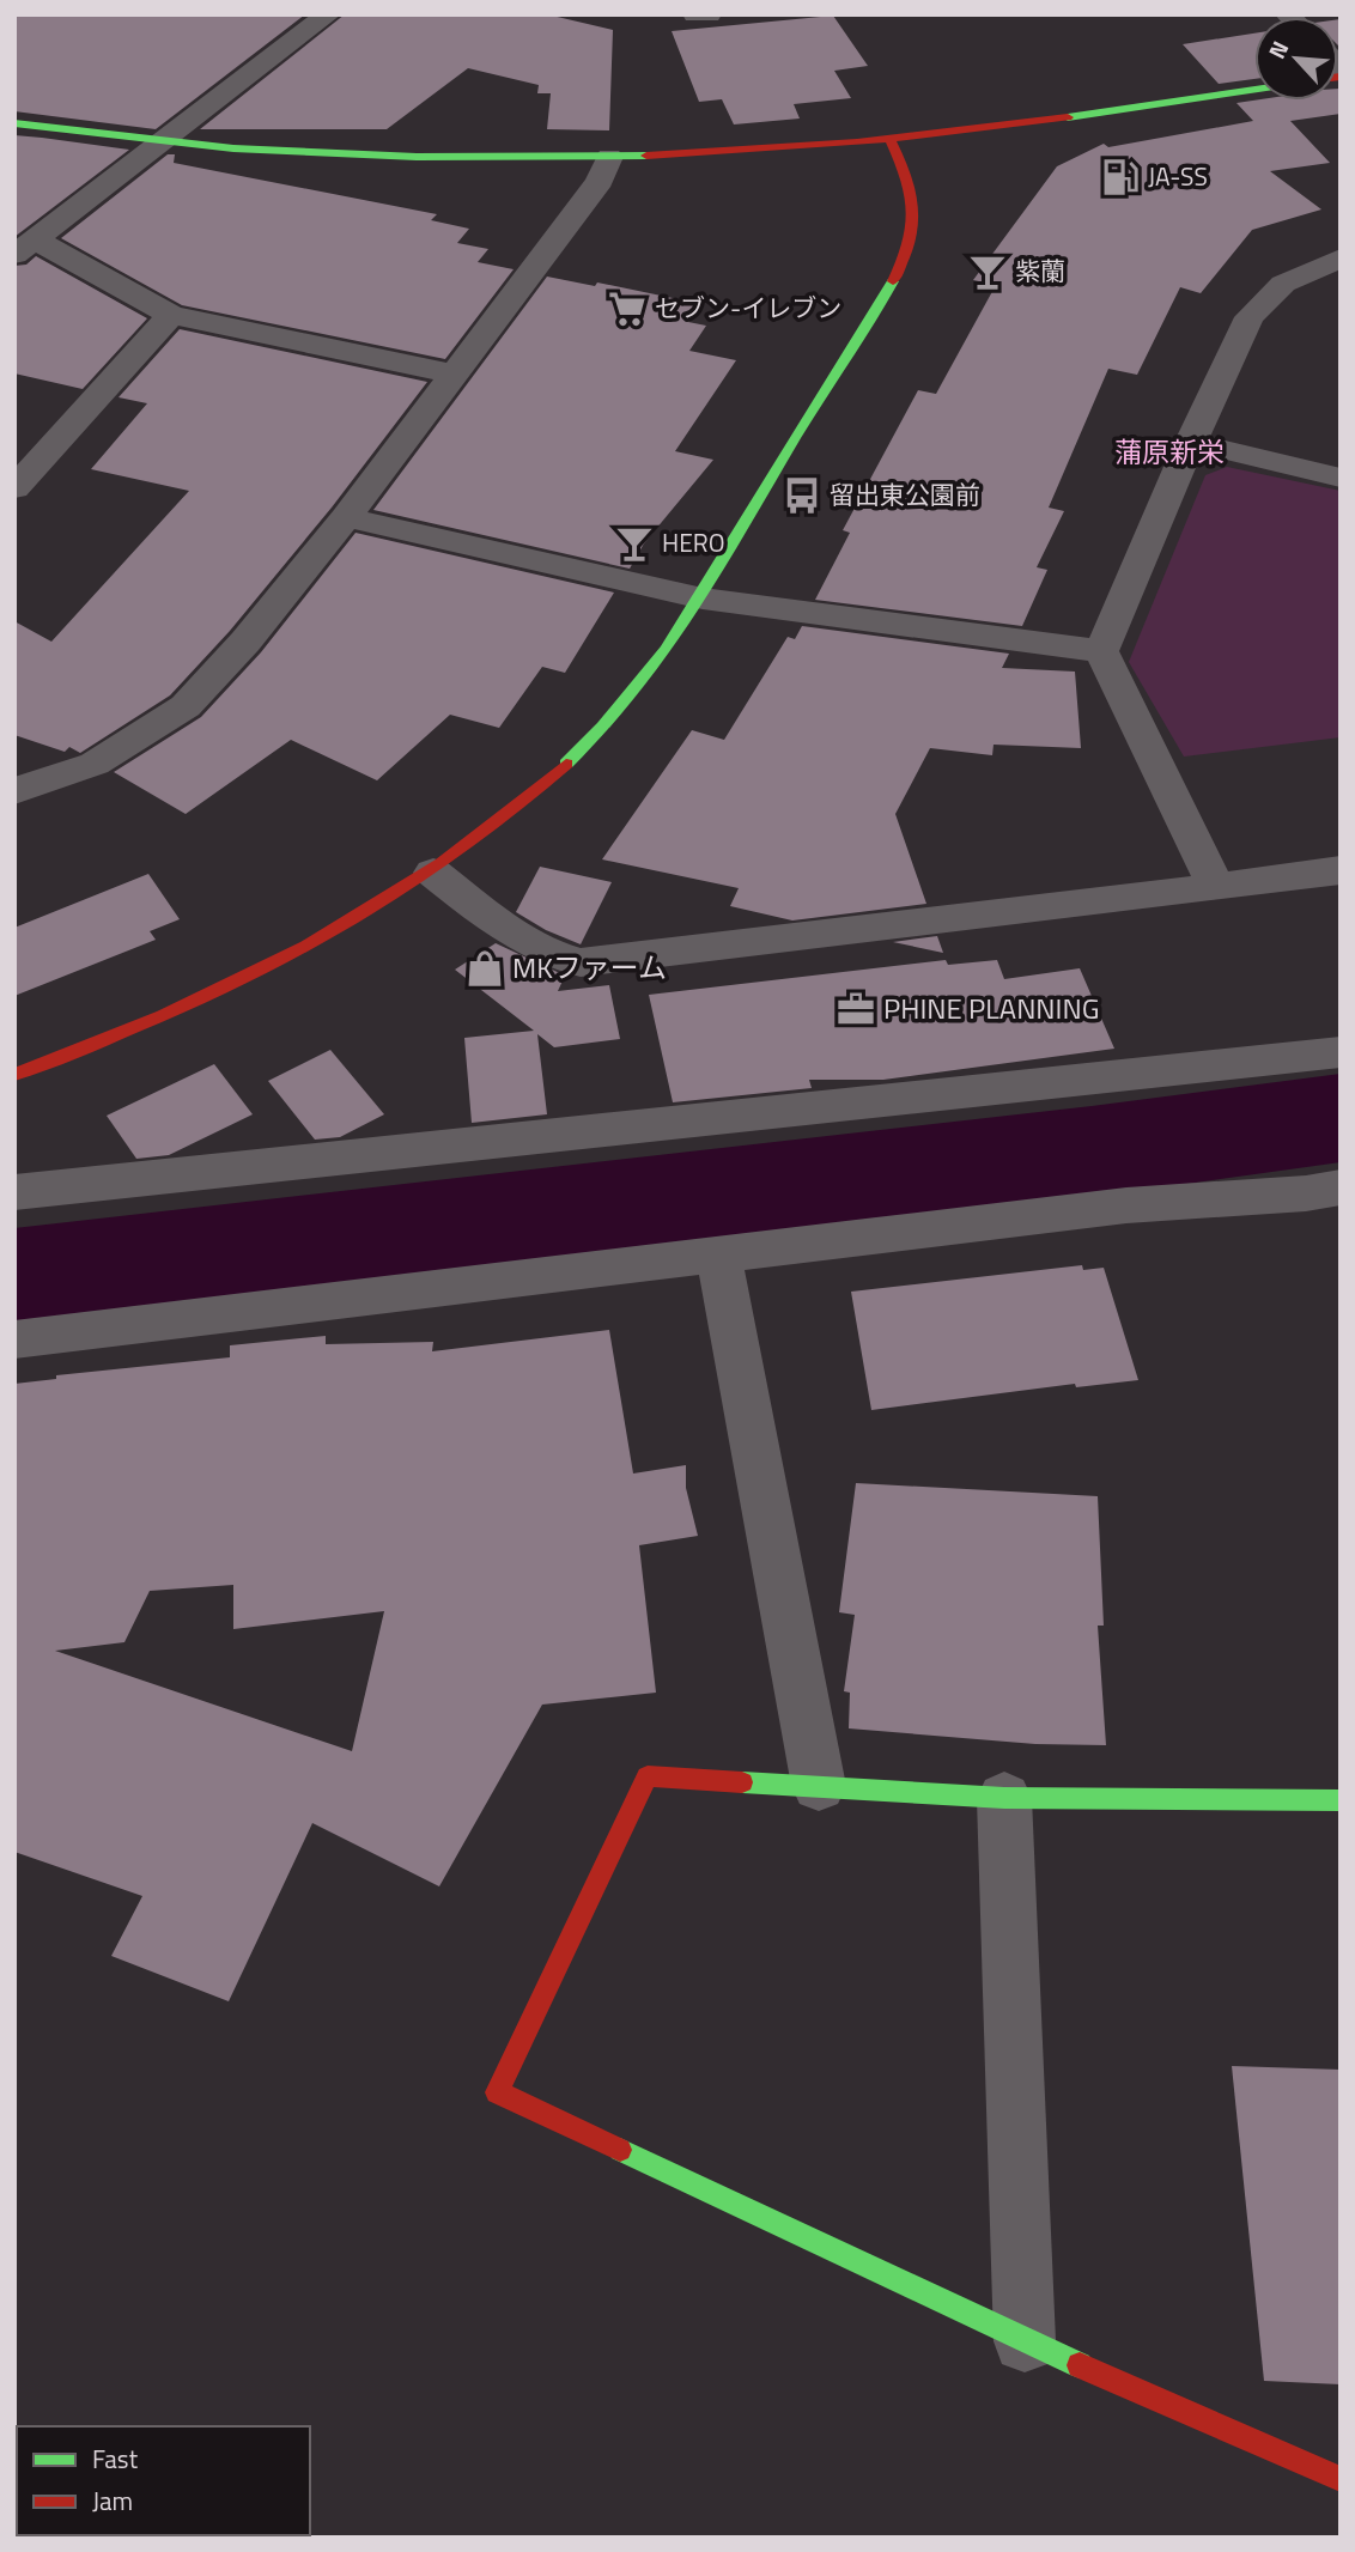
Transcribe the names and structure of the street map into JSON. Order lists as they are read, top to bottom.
{
  "districts": ["蒲原新栄"],
  "places": {
    "fuel station": ["JA-SS"],
    "bar": ["紫蘭", "HERO"],
    "supermarket": ["セブン-イレブン"],
    "bus stop": ["留出東公園前"],
    "shop": ["MKファーム"],
    "office": ["PHINE PLANNING"]
  },
  "legend": ["Fast", "Jam"],
  "north": "top left"
}
